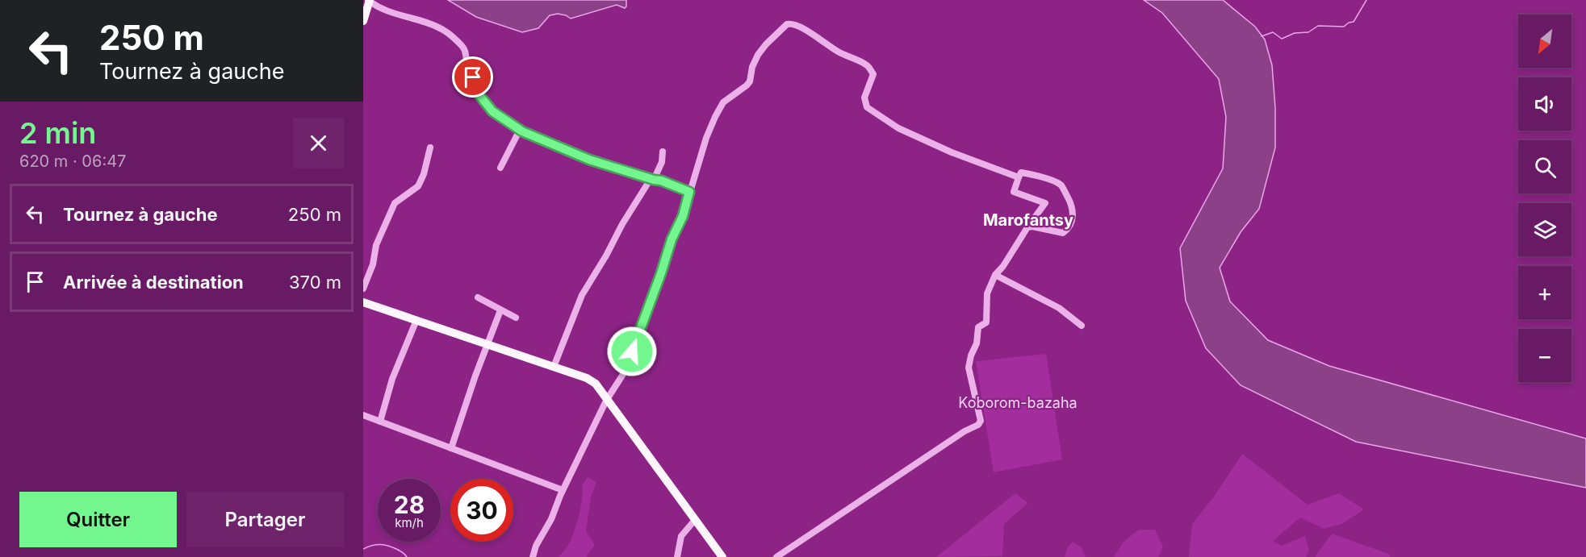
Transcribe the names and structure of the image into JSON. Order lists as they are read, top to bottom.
{
  "districts": ["Marofantsy"],
  "parks": ["Koborom-bazaha"],
  "north": "bottom left",
  "page": {
    "turn": ["250 m", "Tournez à gauche"],
    "map_buttons": ["+", "−"],
    "heading": ["2 min", "620 m · 06:47"],
    "list": [
      {
        "name": "Tournez à gauche",
        "value": "250 m"
      },
      {
        "name": "Arrivée à destination",
        "value": "370 m"
      }
    ],
    "speed": "28 km/h",
    "limit": "30",
    "buttons": ["Quitter", "Partager"]
  }
}
